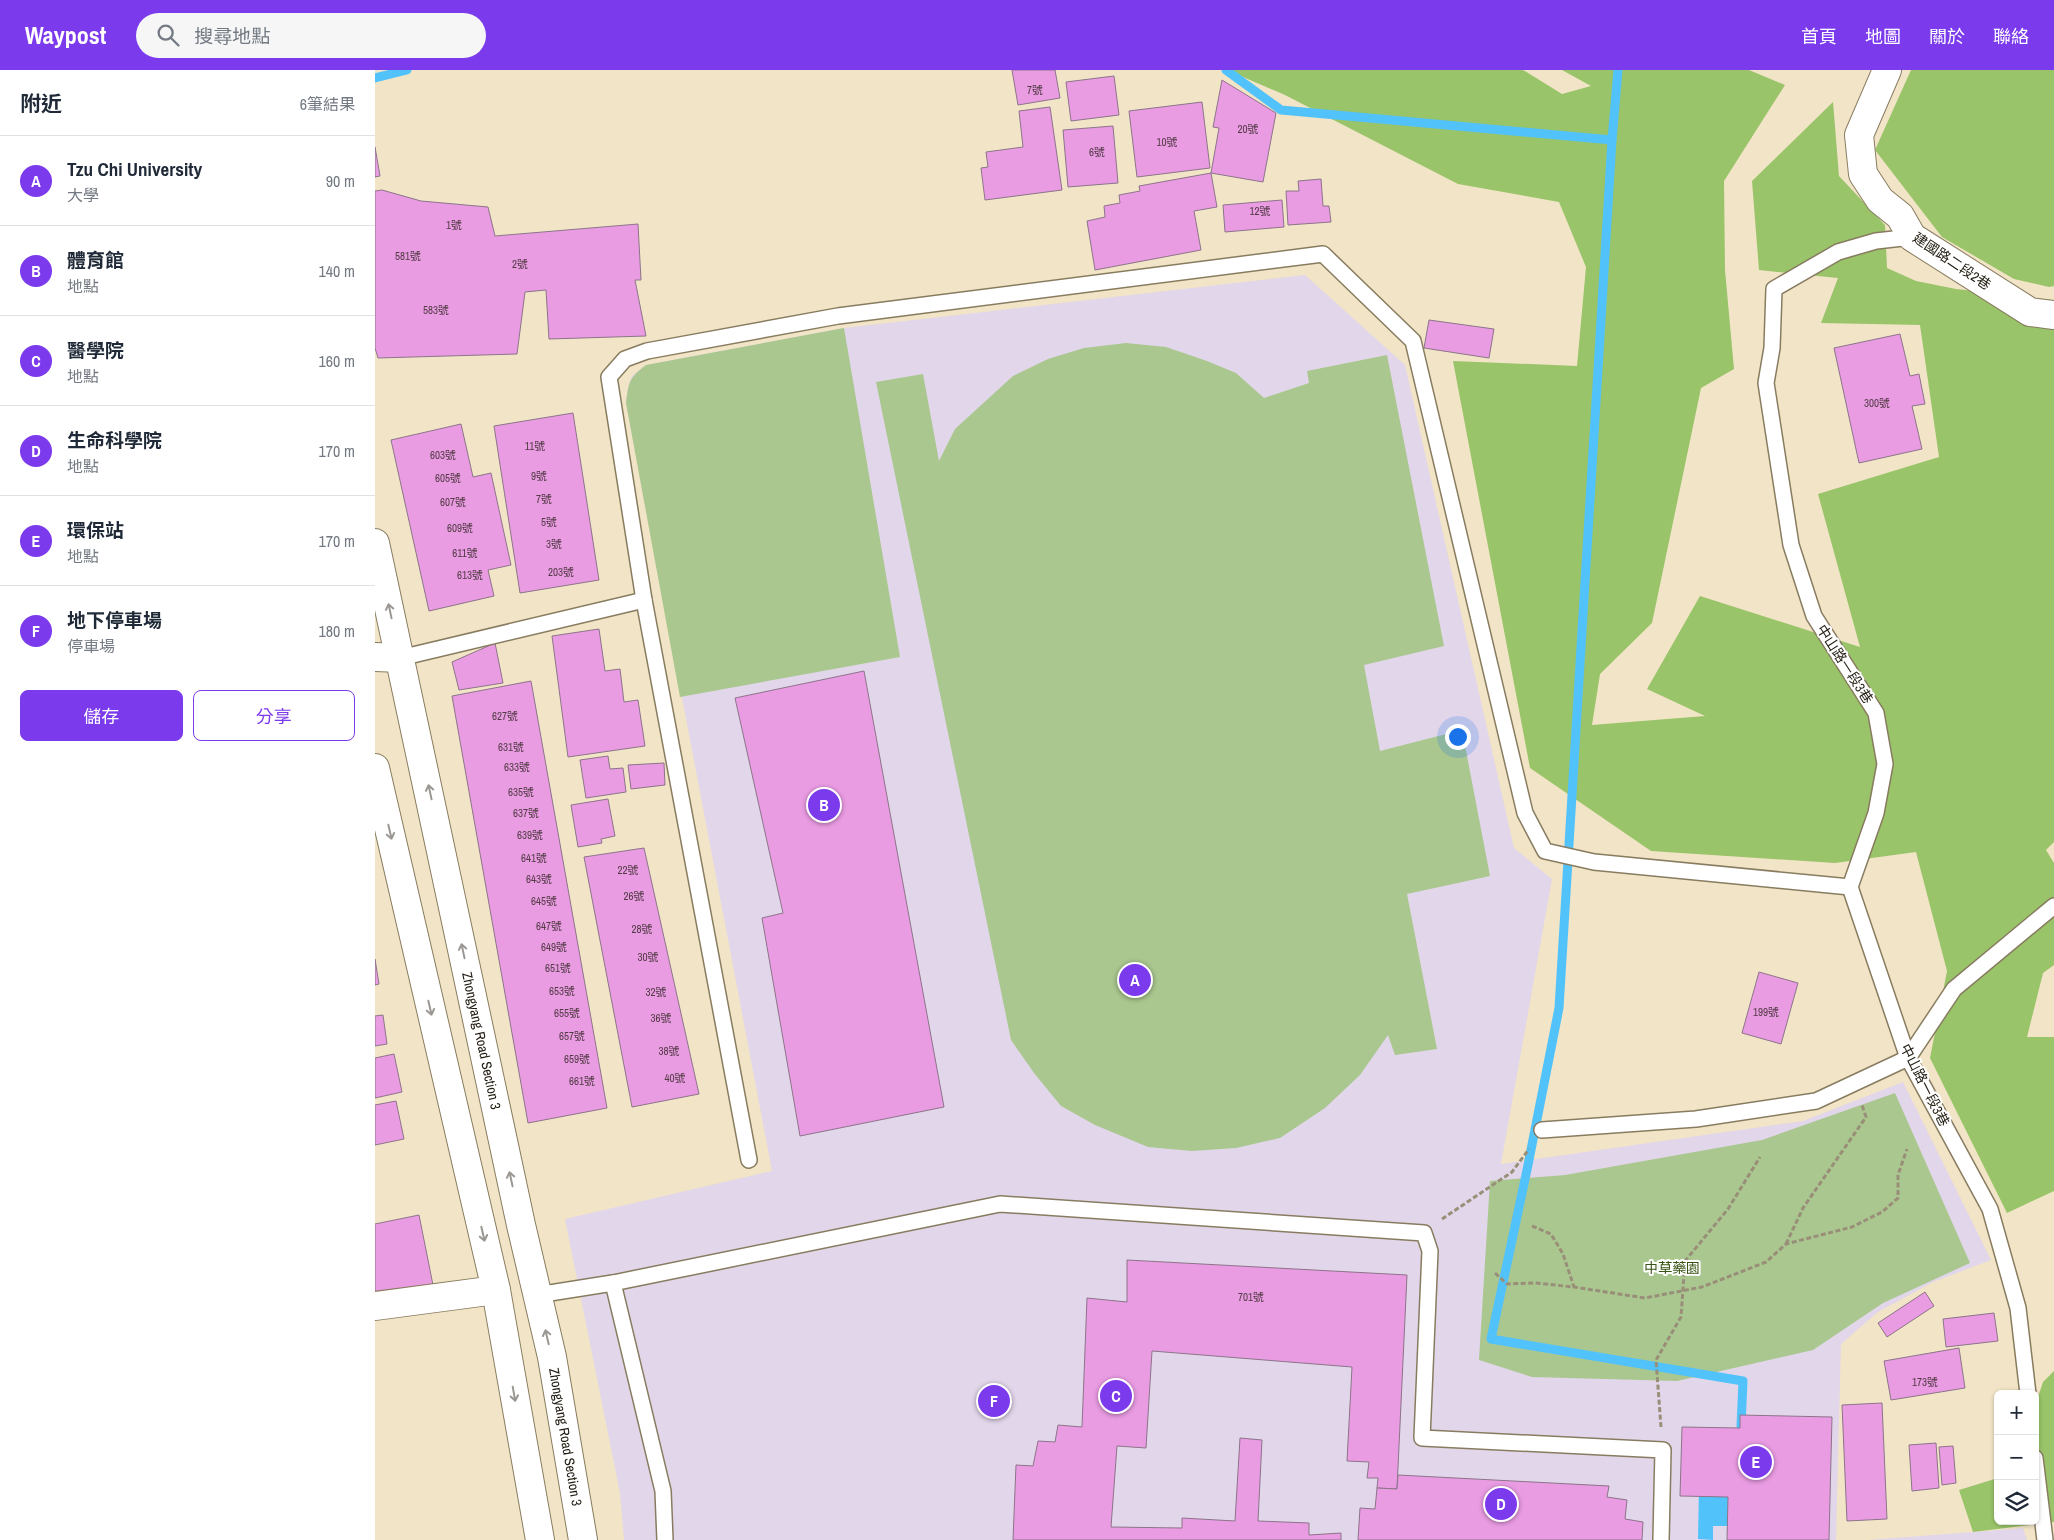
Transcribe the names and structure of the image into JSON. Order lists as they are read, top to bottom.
{
  "streets": {
    "street": ["建國路二段2巷", "Zhongyang Road Section 3"],
    "lane": ["中山路一段3巷"]
  },
  "crossings": [
    ["建國路二段2巷", "中山路一段3巷"]
  ],
  "parks": ["中草藥園"],
  "house_numbers": [
    "7號",
    "20號",
    "10號",
    "6號",
    "12號",
    "1號",
    "581號",
    "2號",
    "583號",
    "300號",
    "11號",
    "603號",
    "9號",
    "605號",
    "7號",
    "607號",
    "5號",
    "609號",
    "3號",
    "611號",
    "203號",
    "613號",
    "627號",
    "631號",
    "633號",
    "635號",
    "637號",
    "639號",
    "641號",
    "22號",
    "643號",
    "26號",
    "645號",
    "647號",
    "28號",
    "649號",
    "30號",
    "651號",
    "653號",
    "32號",
    "199號",
    "655號",
    "36號",
    "657號",
    "38號",
    "659號",
    "40號",
    "661號",
    "701號",
    "173號"
  ],
  "page": {
    "header": "Waypost",
    "search": "搜尋地點",
    "nav": [
      "首頁",
      "地圖",
      "關於",
      "聯絡"
    ],
    "heading": ["附近", "6筆結果"],
    "list": [
      {
        "mark": "A",
        "name": "Tzu Chi University",
        "note": "大學",
        "value": "90 m"
      },
      {
        "mark": "B",
        "name": "體育館",
        "note": "地點",
        "value": "140 m"
      },
      {
        "mark": "C",
        "name": "醫學院",
        "note": "地點",
        "value": "160 m"
      },
      {
        "mark": "D",
        "name": "生命科學院",
        "note": "地點",
        "value": "170 m"
      },
      {
        "mark": "E",
        "name": "環保站",
        "note": "地點",
        "value": "170 m"
      },
      {
        "mark": "F",
        "name": "地下停車場",
        "note": "停車場",
        "value": "180 m"
      }
    ],
    "buttons": ["儲存", "分享"],
    "pins": [
      "B",
      "A",
      "C",
      "F",
      "E",
      "D"
    ],
    "map_buttons": ["+", "−"]
  }
}
